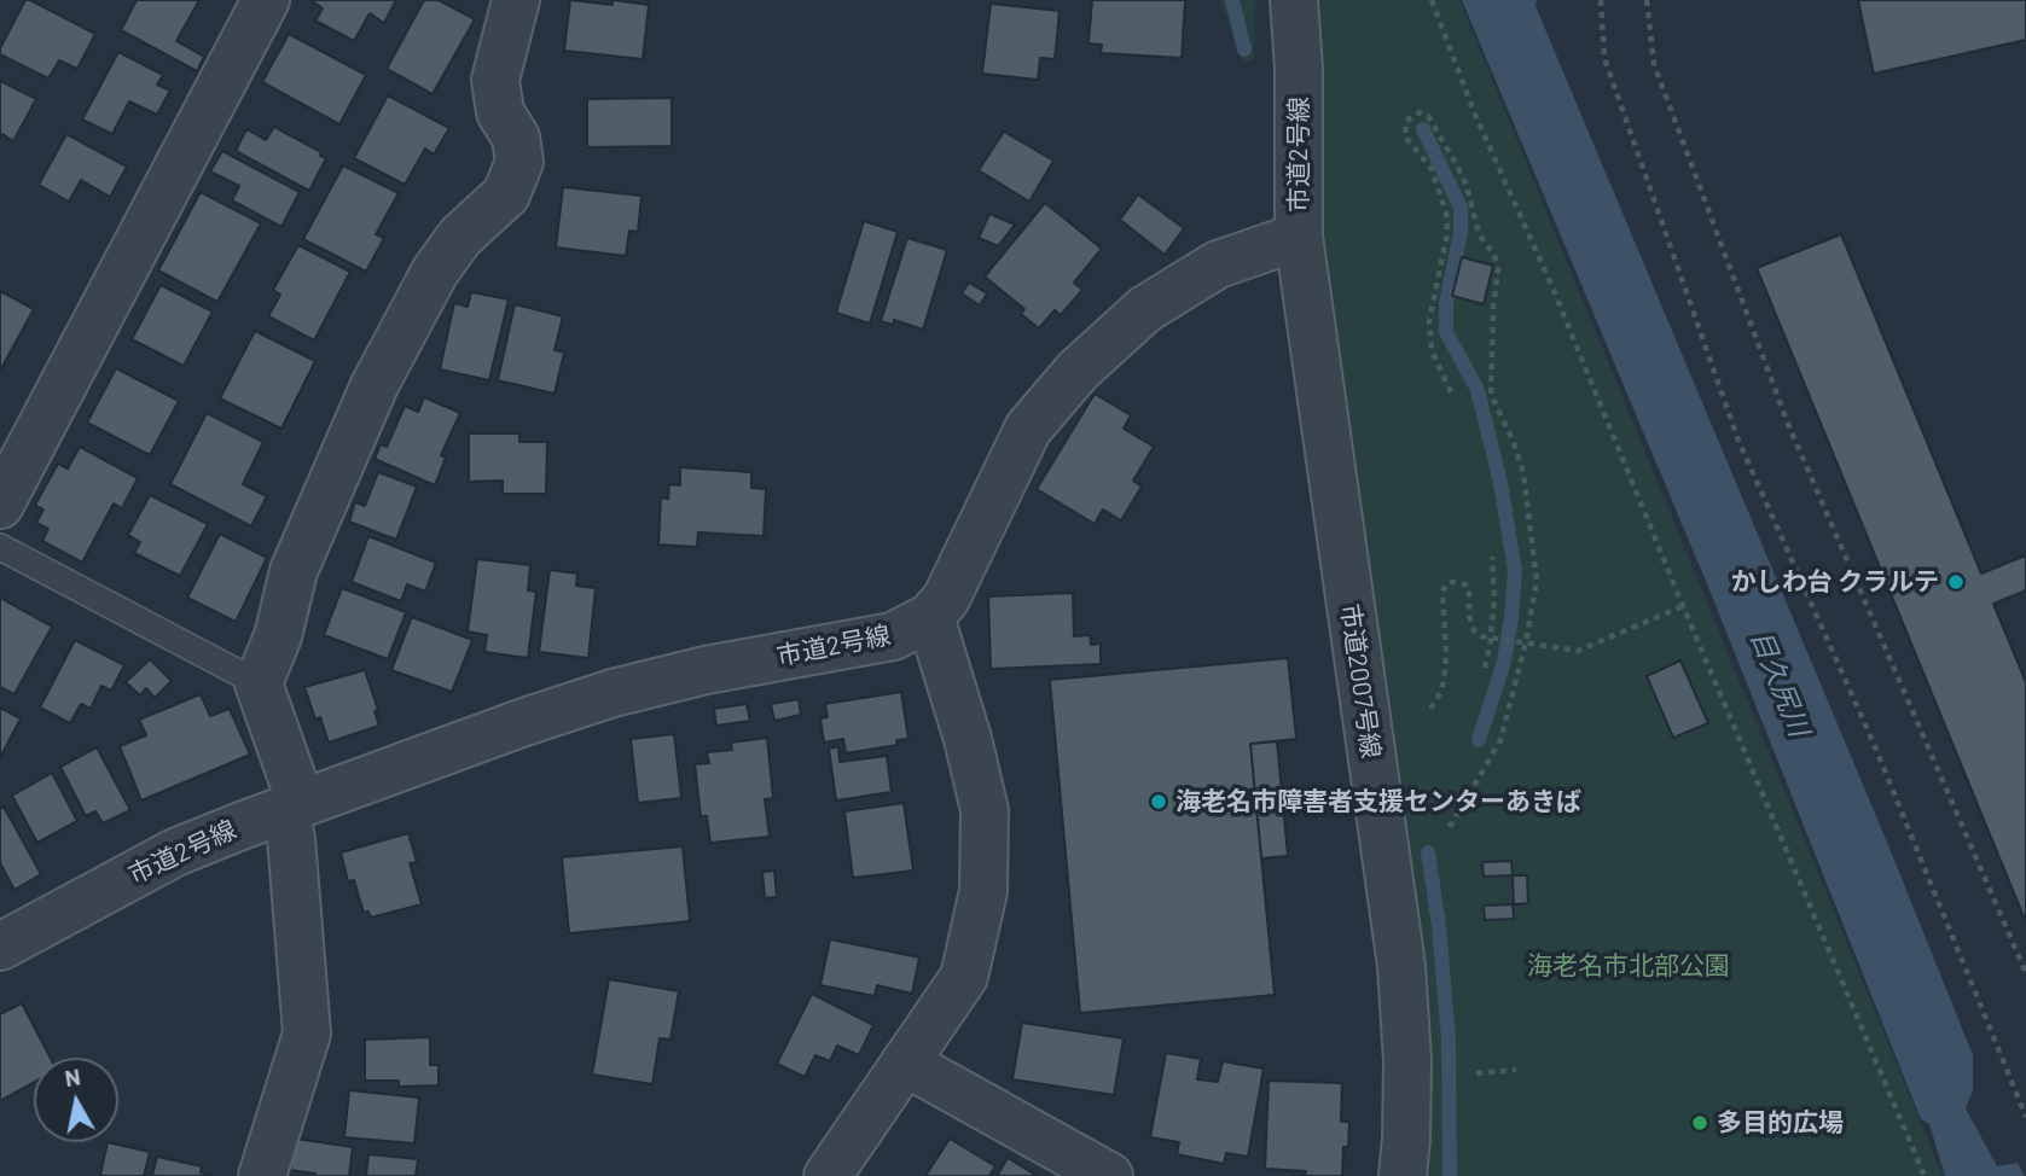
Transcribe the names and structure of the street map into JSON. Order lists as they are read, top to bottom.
{
  "streets": {
    "street": ["市道2号線", "市道2007号線"]
  },
  "crossings": [
    ["市道2号線", "市道2007号線"]
  ],
  "water": ["目久尻川"],
  "parks": ["海老名市北部公園"],
  "places": ["かしわ台 クラルテ", "海老名市障害者支援センターあきば", "多目的広場"],
  "north": "top"
}
